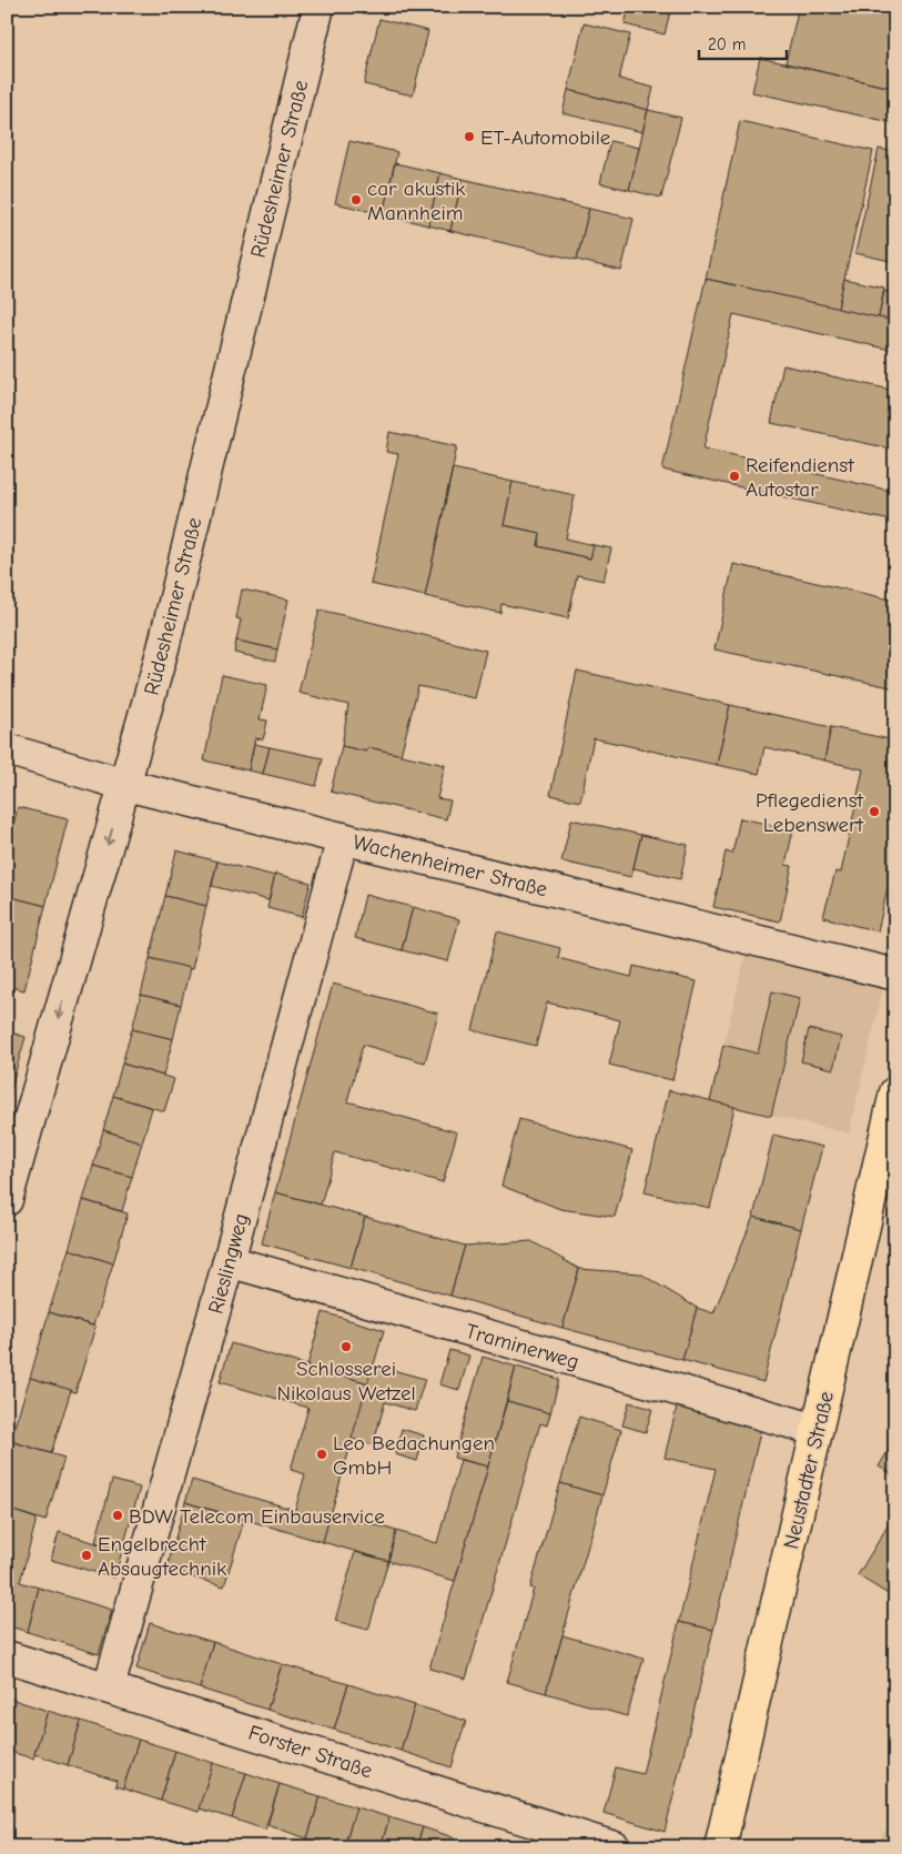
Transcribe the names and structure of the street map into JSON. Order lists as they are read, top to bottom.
{
  "streets": {
    "main road": ["Neustadter Straße"],
    "street": [
      "Rüdesheimer Straße",
      "Wachenheimer Straße",
      "Rieslingweg",
      "Traminerweg",
      "Forster Straße"
    ]
  },
  "crossings": [
    ["Rüdesheimer Straße", "Wachenheimer Straße"],
    ["Wachenheimer Straße", "Rieslingweg"],
    ["Rieslingweg", "Traminerweg"],
    ["Rieslingweg", "Forster Straße"],
    ["Traminerweg", "Neustadter Straße"]
  ],
  "one_way": ["Rüdesheimer Straße"],
  "places": [
    "ET-Automobile",
    "car akustik Mannheim",
    "Reifendienst Autostar",
    "Pflegedienst Lebenswert",
    "Schlosserei Nikolaus Wetzel",
    "Leo Bedachungen GmbH",
    "BDW Telecom Einbauservice",
    "Engelbrecht Absaugtechnik"
  ],
  "scale_bar": "20 m"
}
